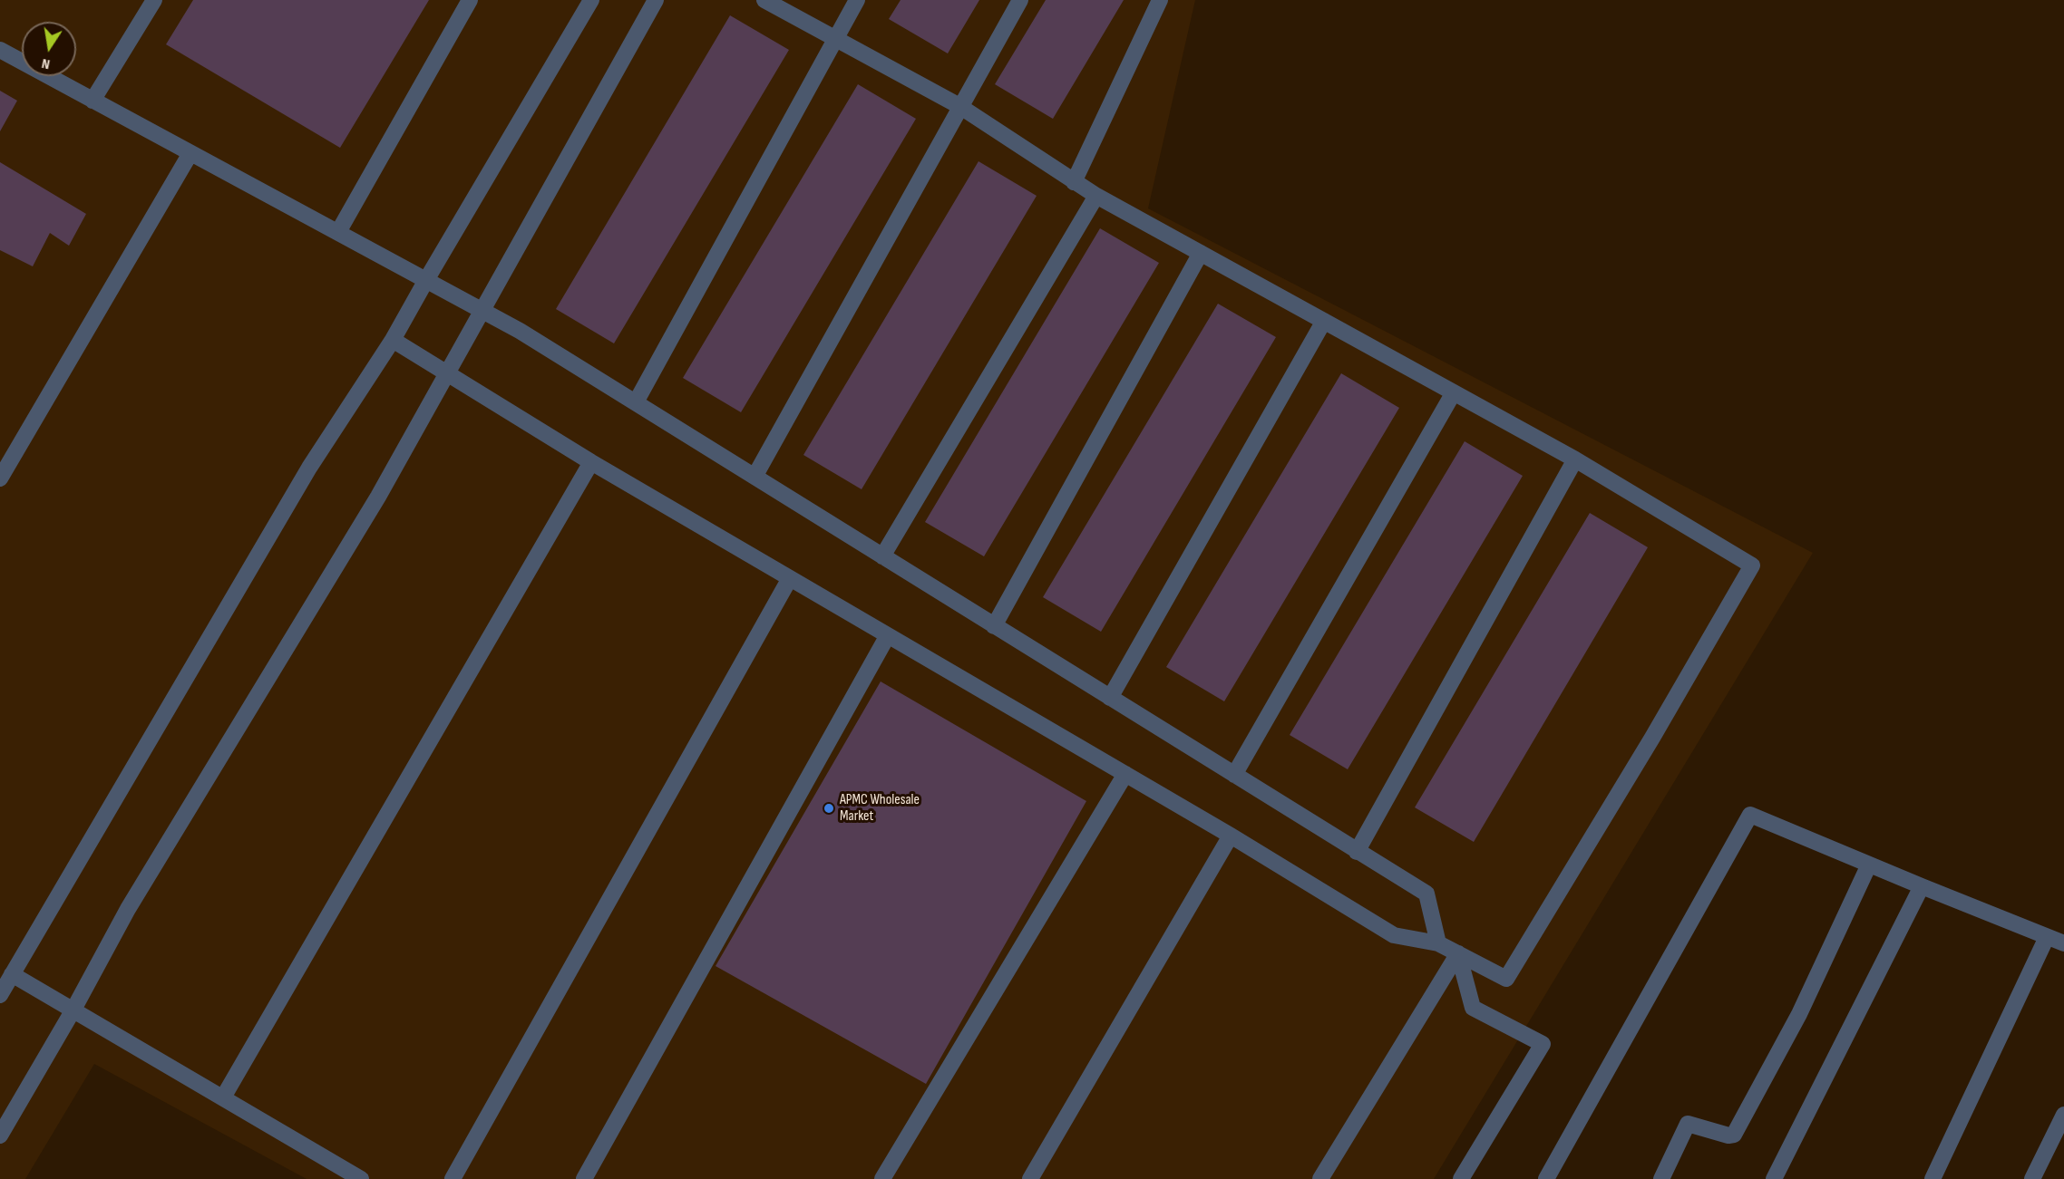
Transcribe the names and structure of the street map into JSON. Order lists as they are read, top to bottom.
{
  "places": ["APMC Wholesale Market"],
  "north": "bottom"
}
